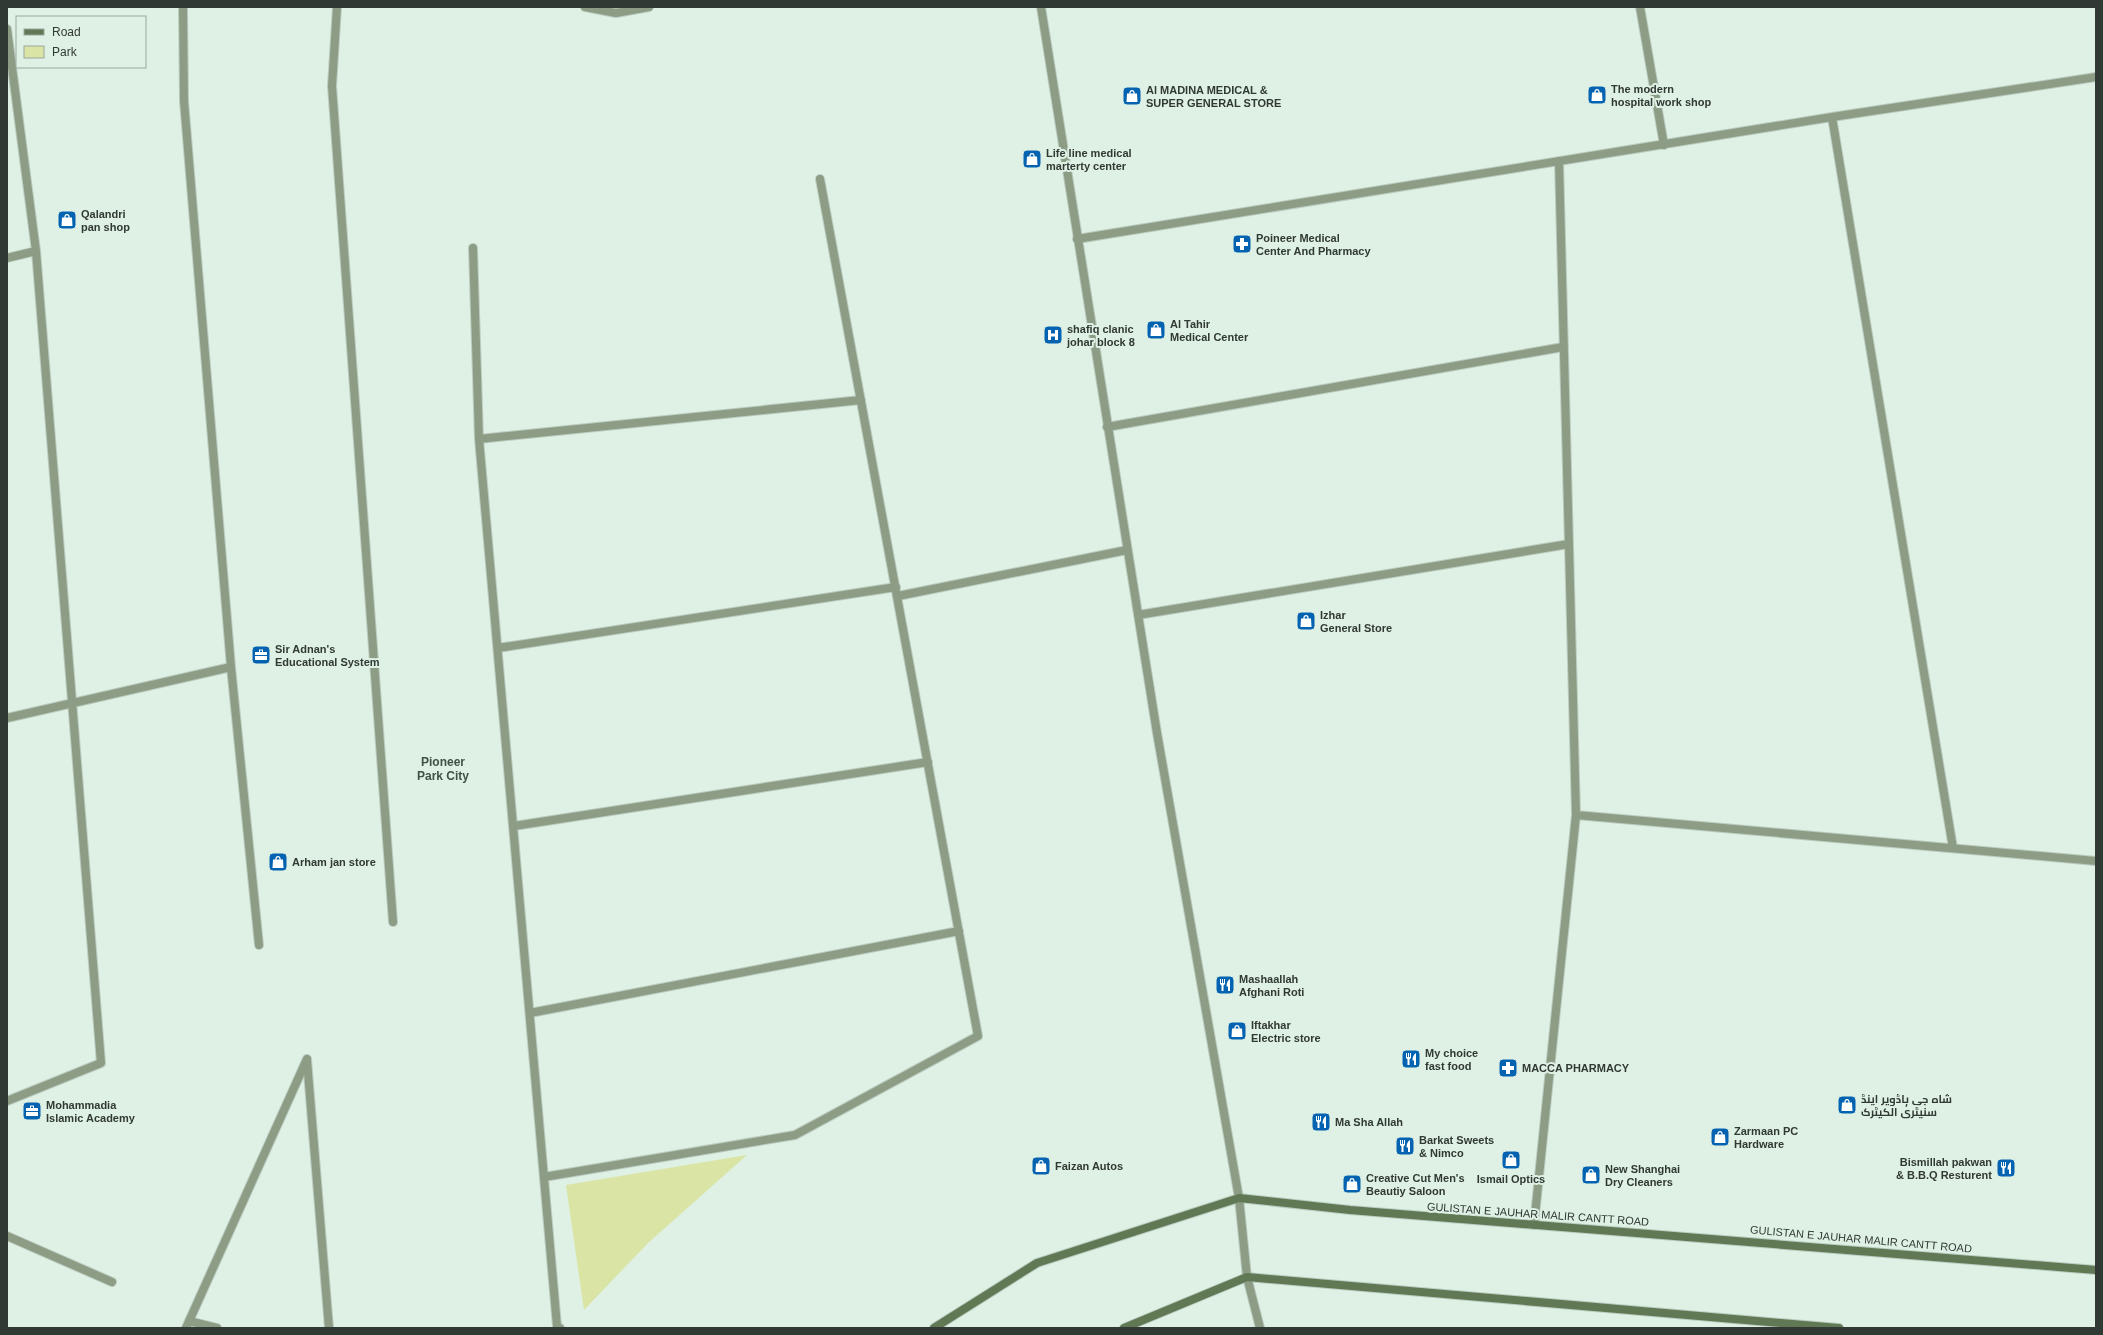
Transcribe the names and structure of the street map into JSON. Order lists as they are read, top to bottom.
{
  "streets": {
    "main road": ["GULISTAN E JAUHAR MALIR CANTT ROAD"]
  },
  "districts": ["Pioneer Park City"],
  "places": {
    "shop": [
      "The modern hospital work shop",
      "Al MADINA MEDICAL & SUPER GENERAL STORE",
      "Life line medical marterty center",
      "Qalandri pan shop",
      "Al Tahir Medical Center",
      "Izhar General Store",
      "Arham jan store",
      "Iftakhar Electric store",
      "شاہ جی ہاڈویر اینڈ سنیٹری الکیٹرک",
      "Zarmaan PC Hardware",
      "Ismail Optics",
      "Faizan Autos",
      "New Shanghai Dry Cleaners",
      "Creative Cut Men's Beautiy Saloon"
    ],
    "pharmacy": ["Poineer Medical Center And Pharmacy", "MACCA PHARMACY"],
    "hospital": ["shafiq clanic johar block 8"],
    "office": ["Sir Adnan's Educational System", "Mohammadia Islamic Academy"],
    "restaurant": [
      "Mashaallah Afghani Roti",
      "My choice fast food",
      "Ma Sha Allah",
      "Barkat Sweets & Nimco",
      "Bismillah pakwan & B.B.Q Resturent"
    ]
  },
  "legend": ["Road", "Park"]
}
